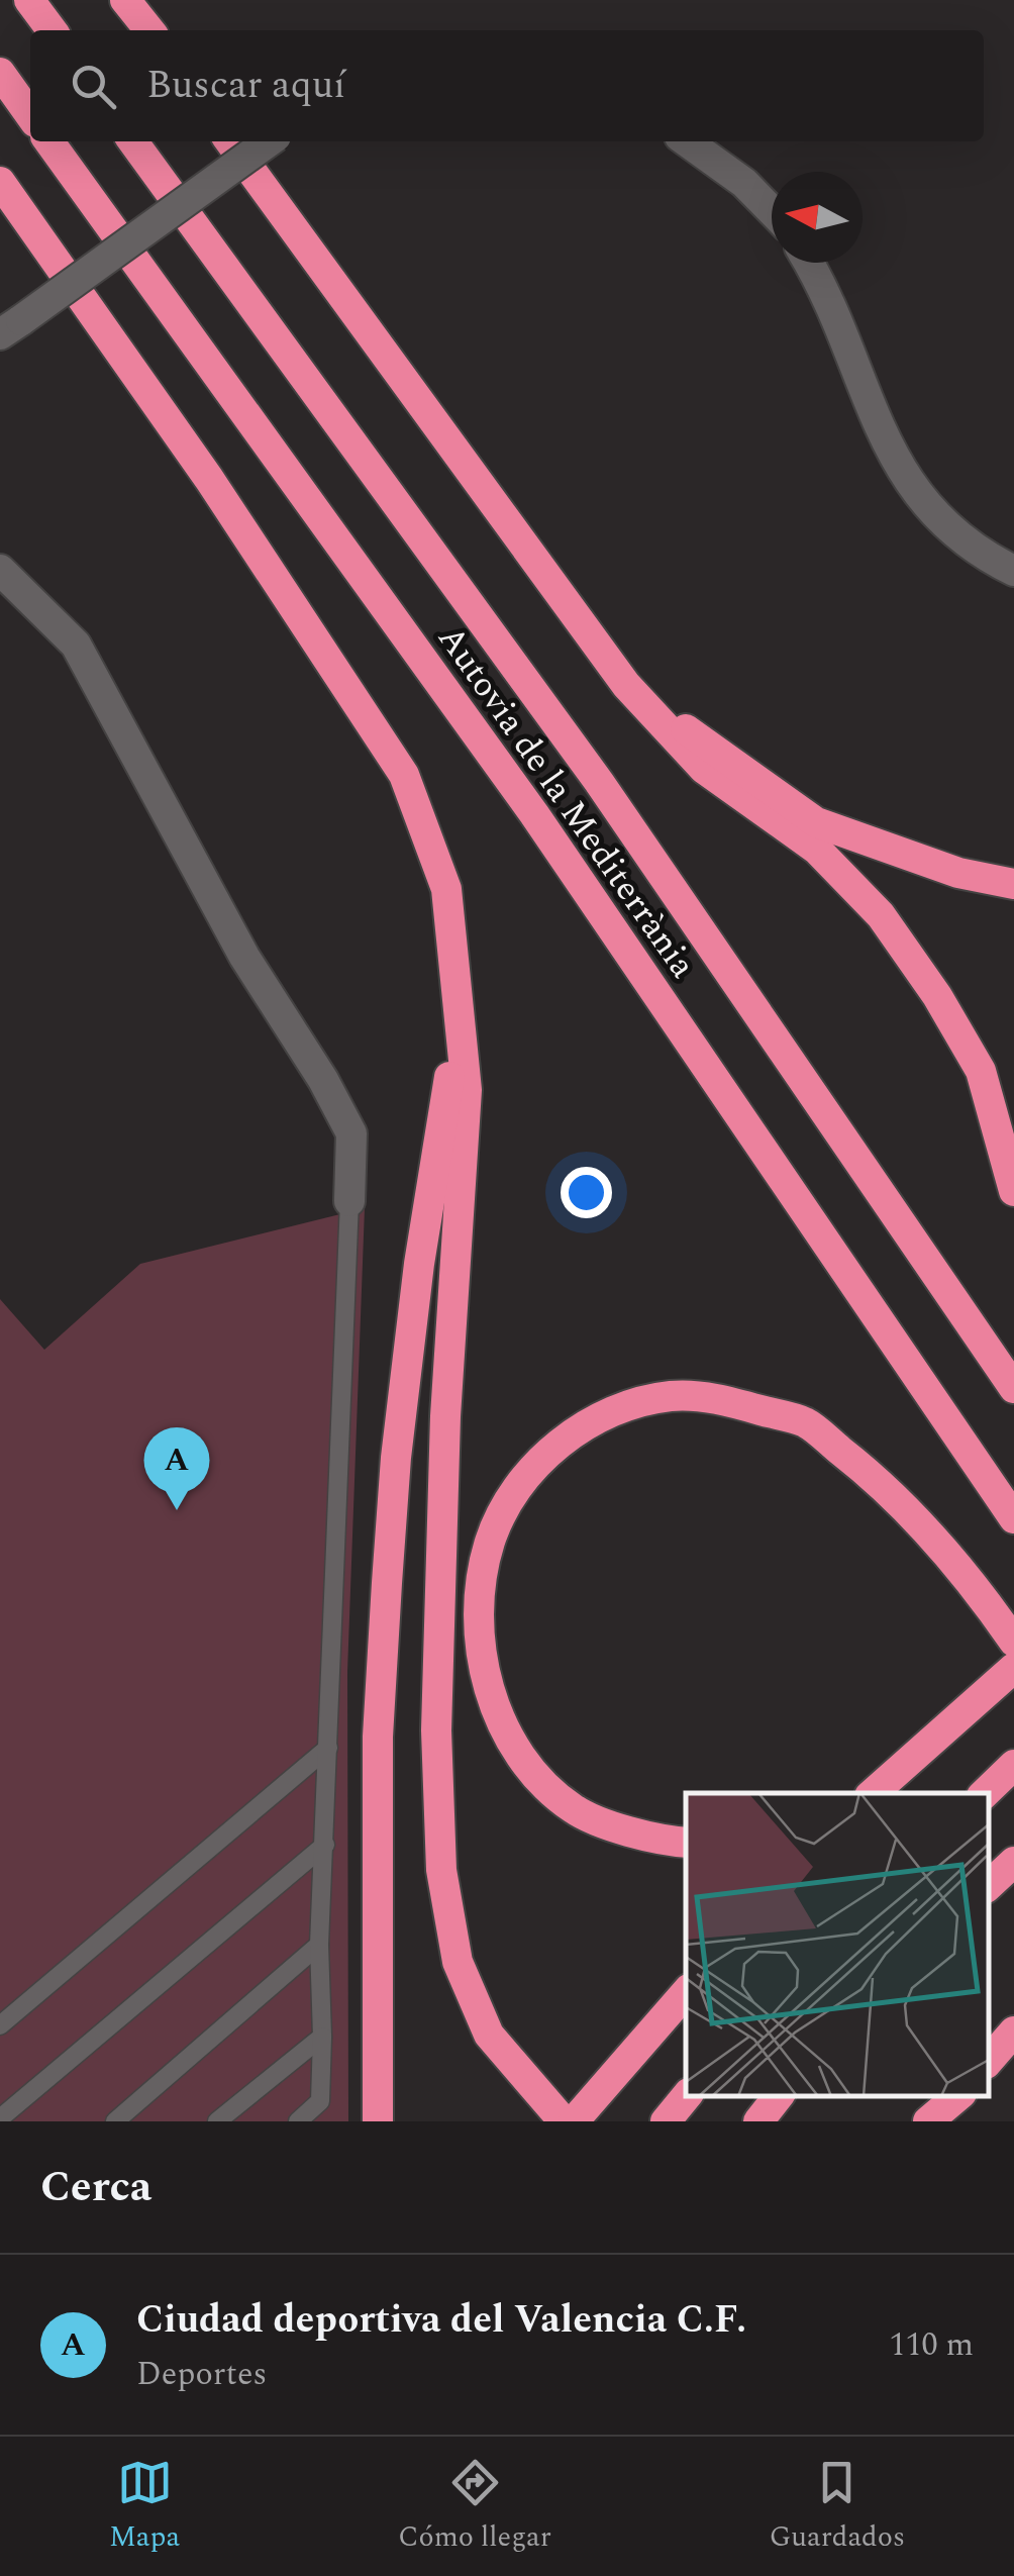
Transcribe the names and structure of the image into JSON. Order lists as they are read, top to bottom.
{
  "streets": {
    "highway": ["Autovia de la Mediterrània"]
  },
  "north": "left",
  "page": {
    "search": "Buscar aquí",
    "pins": "A",
    "heading": "Cerca",
    "list": [
      {
        "mark": "A",
        "name": "Ciudad deportiva del Valencia C.F.",
        "note": "Deportes",
        "value": "110 m"
      }
    ],
    "nav": ["Mapa", "Cómo llegar", "Guardados"]
  }
}
